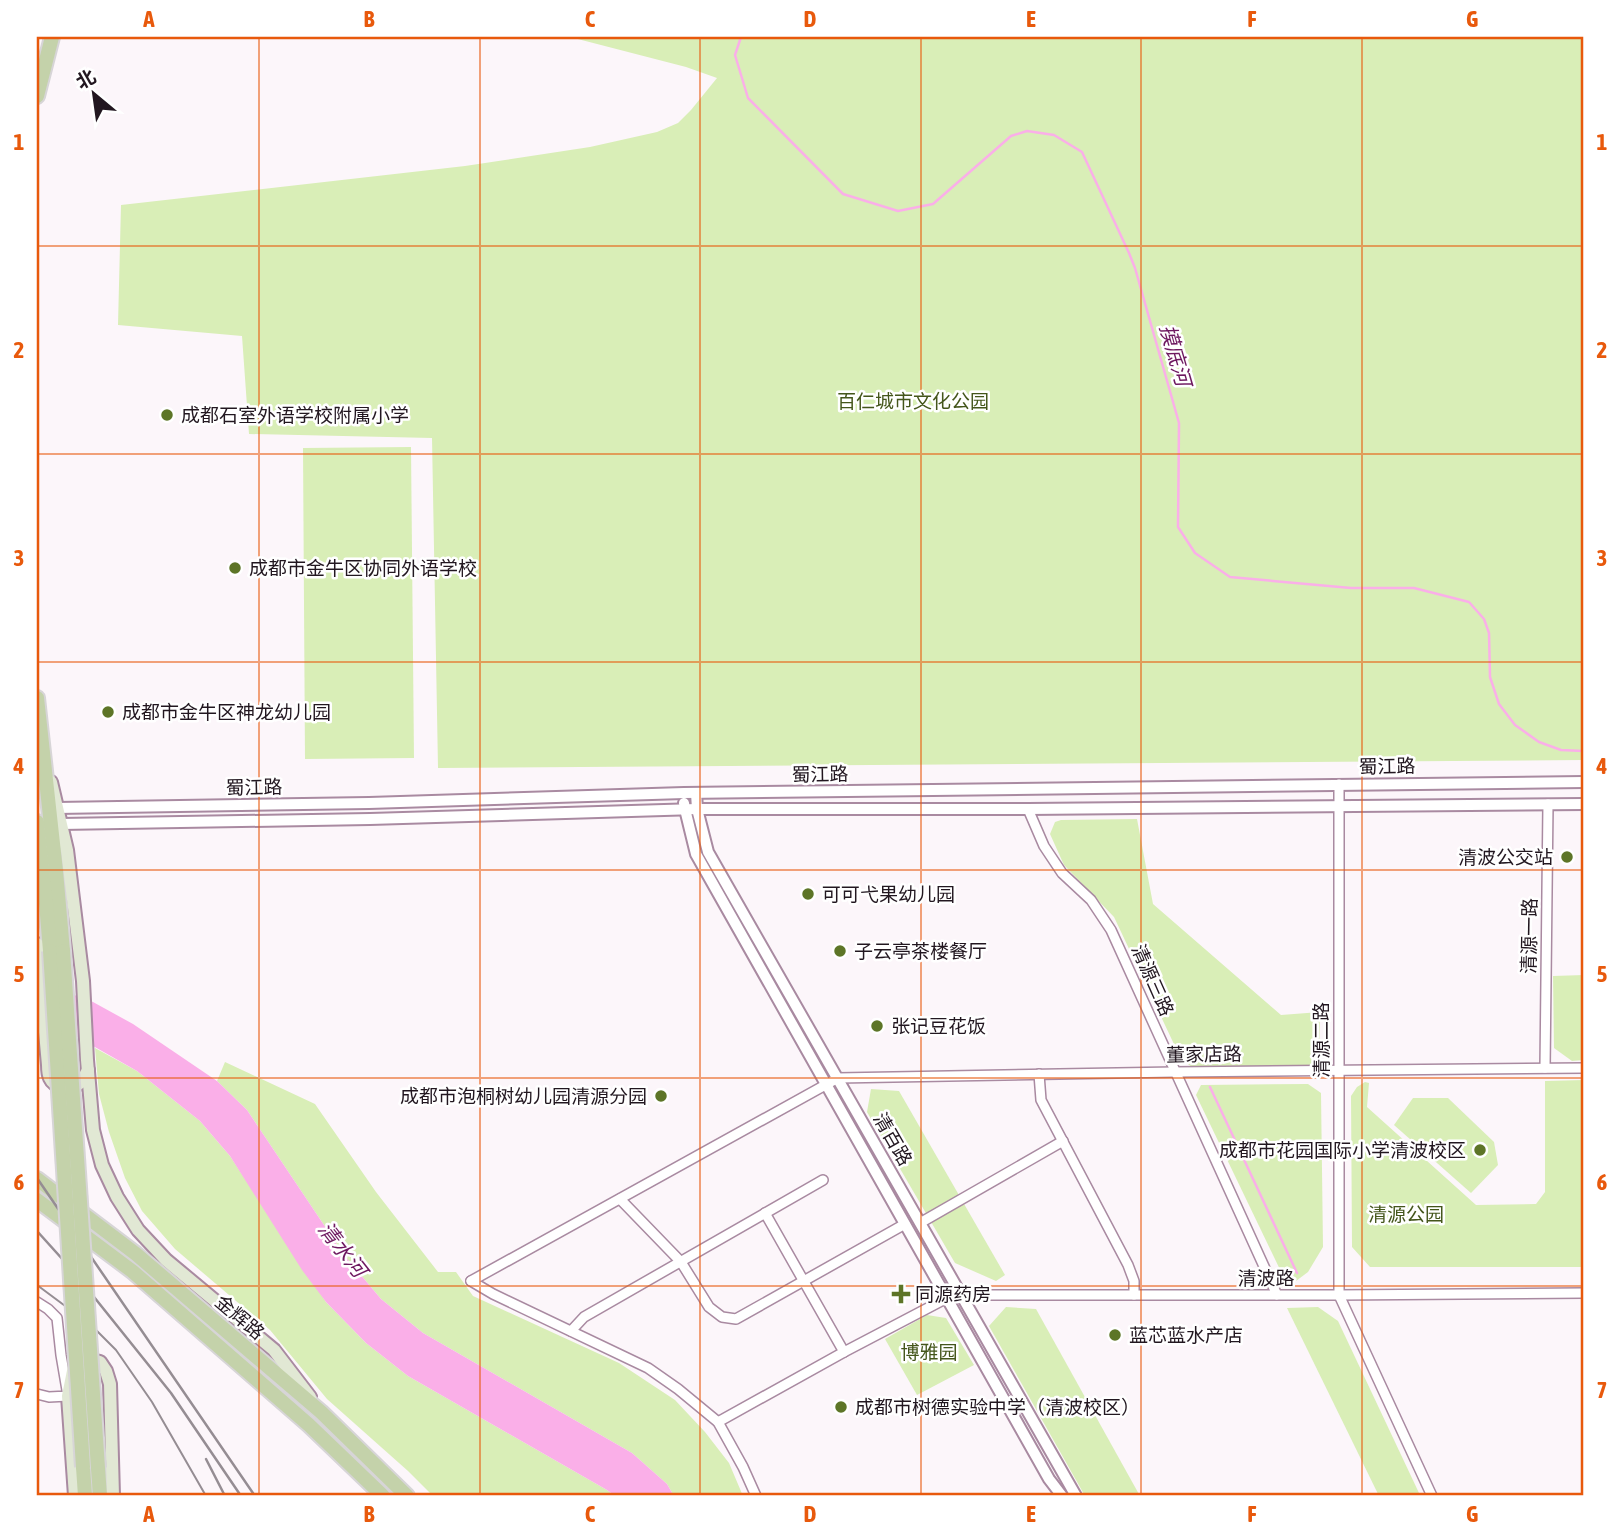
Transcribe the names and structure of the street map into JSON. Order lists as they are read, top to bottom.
{
  "streets": {
    "main road": ["金辉路"],
    "street": [
      "蜀江路",
      "清源一路",
      "清源三路",
      "清源二路",
      "董家店路",
      "清百路",
      "清波路"
    ]
  },
  "crossings": [
    ["蜀江路", "清源一路"],
    ["蜀江路", "清源三路"],
    ["蜀江路", "清源二路"],
    ["蜀江路", "清百路"],
    ["清源一路", "董家店路"],
    ["清源三路", "董家店路"],
    ["清源三路", "清波路"],
    ["清源二路", "董家店路"],
    ["清源二路", "清波路"],
    ["董家店路", "清百路"],
    ["清百路", "清波路"]
  ],
  "water": ["摸底河", "清水河"],
  "parks": ["百仁城市文化公园", "清源公园", "博雅园"],
  "places": {
    "other": [
      "成都石室外语学校附属小学",
      "成都市金牛区协同外语学校",
      "成都市金牛区神龙幼儿园",
      "清波公交站",
      "可可弋果幼儿园",
      "子云亭茶楼餐厅",
      "张记豆花饭",
      "成都市泡桐树幼儿园清源分园",
      "成都市花园国际小学清波校区",
      "蓝芯蓝水产店",
      "成都市树德实验中学（清波校区）"
    ],
    "health": ["同源药房"]
  },
  "north": "top left",
  "grid": {
    "columns": [
      "A",
      "B",
      "C",
      "D",
      "E",
      "F",
      "G"
    ],
    "rows": [
      "1",
      "2",
      "3",
      "4",
      "5",
      "6",
      "7"
    ]
  }
}
